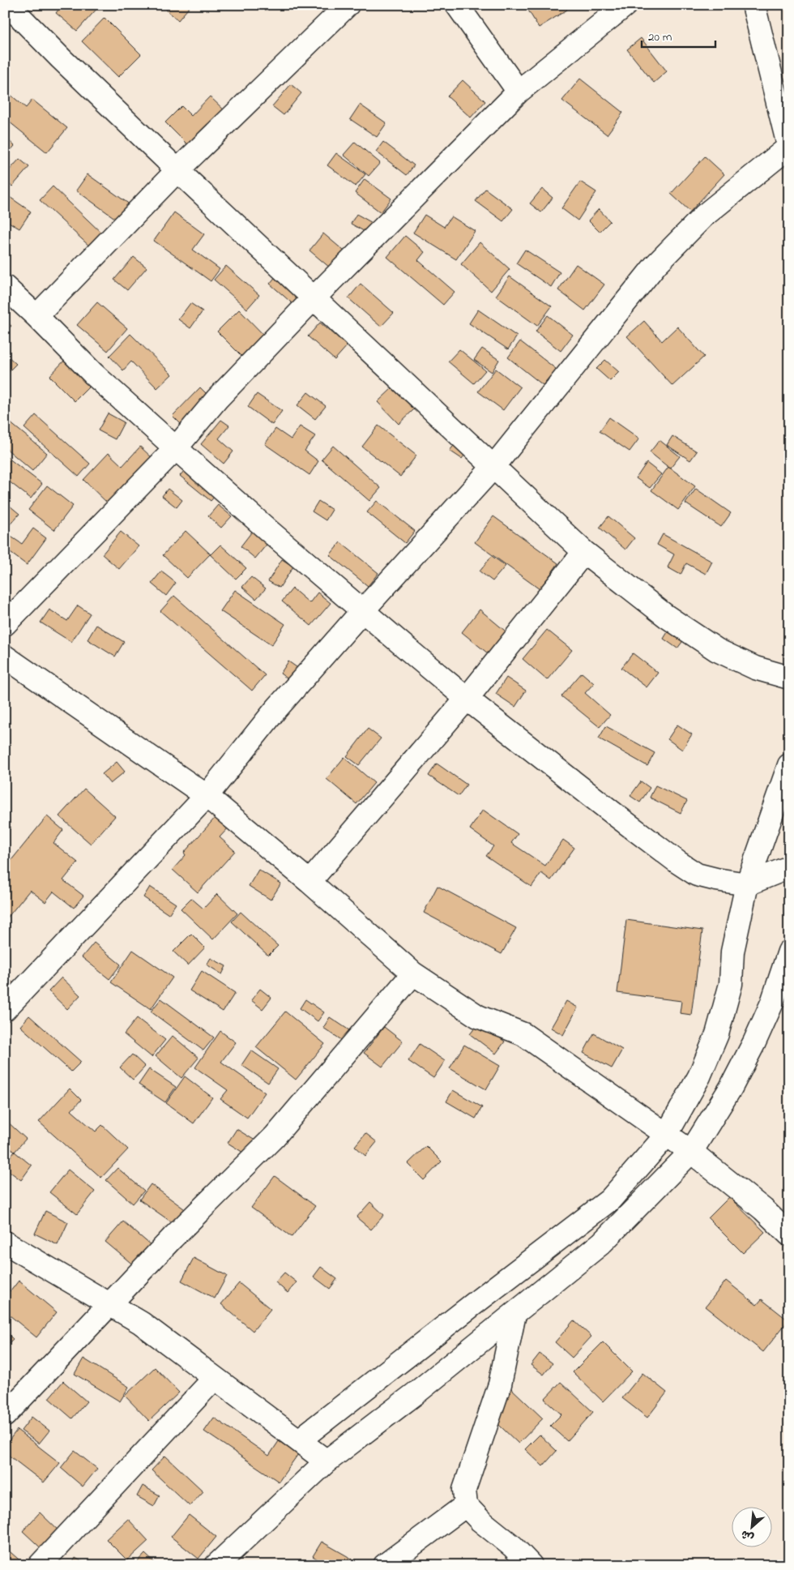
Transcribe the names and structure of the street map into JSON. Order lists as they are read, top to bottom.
{
  "scale_bar": "20 m",
  "north": "bottom left"
}
